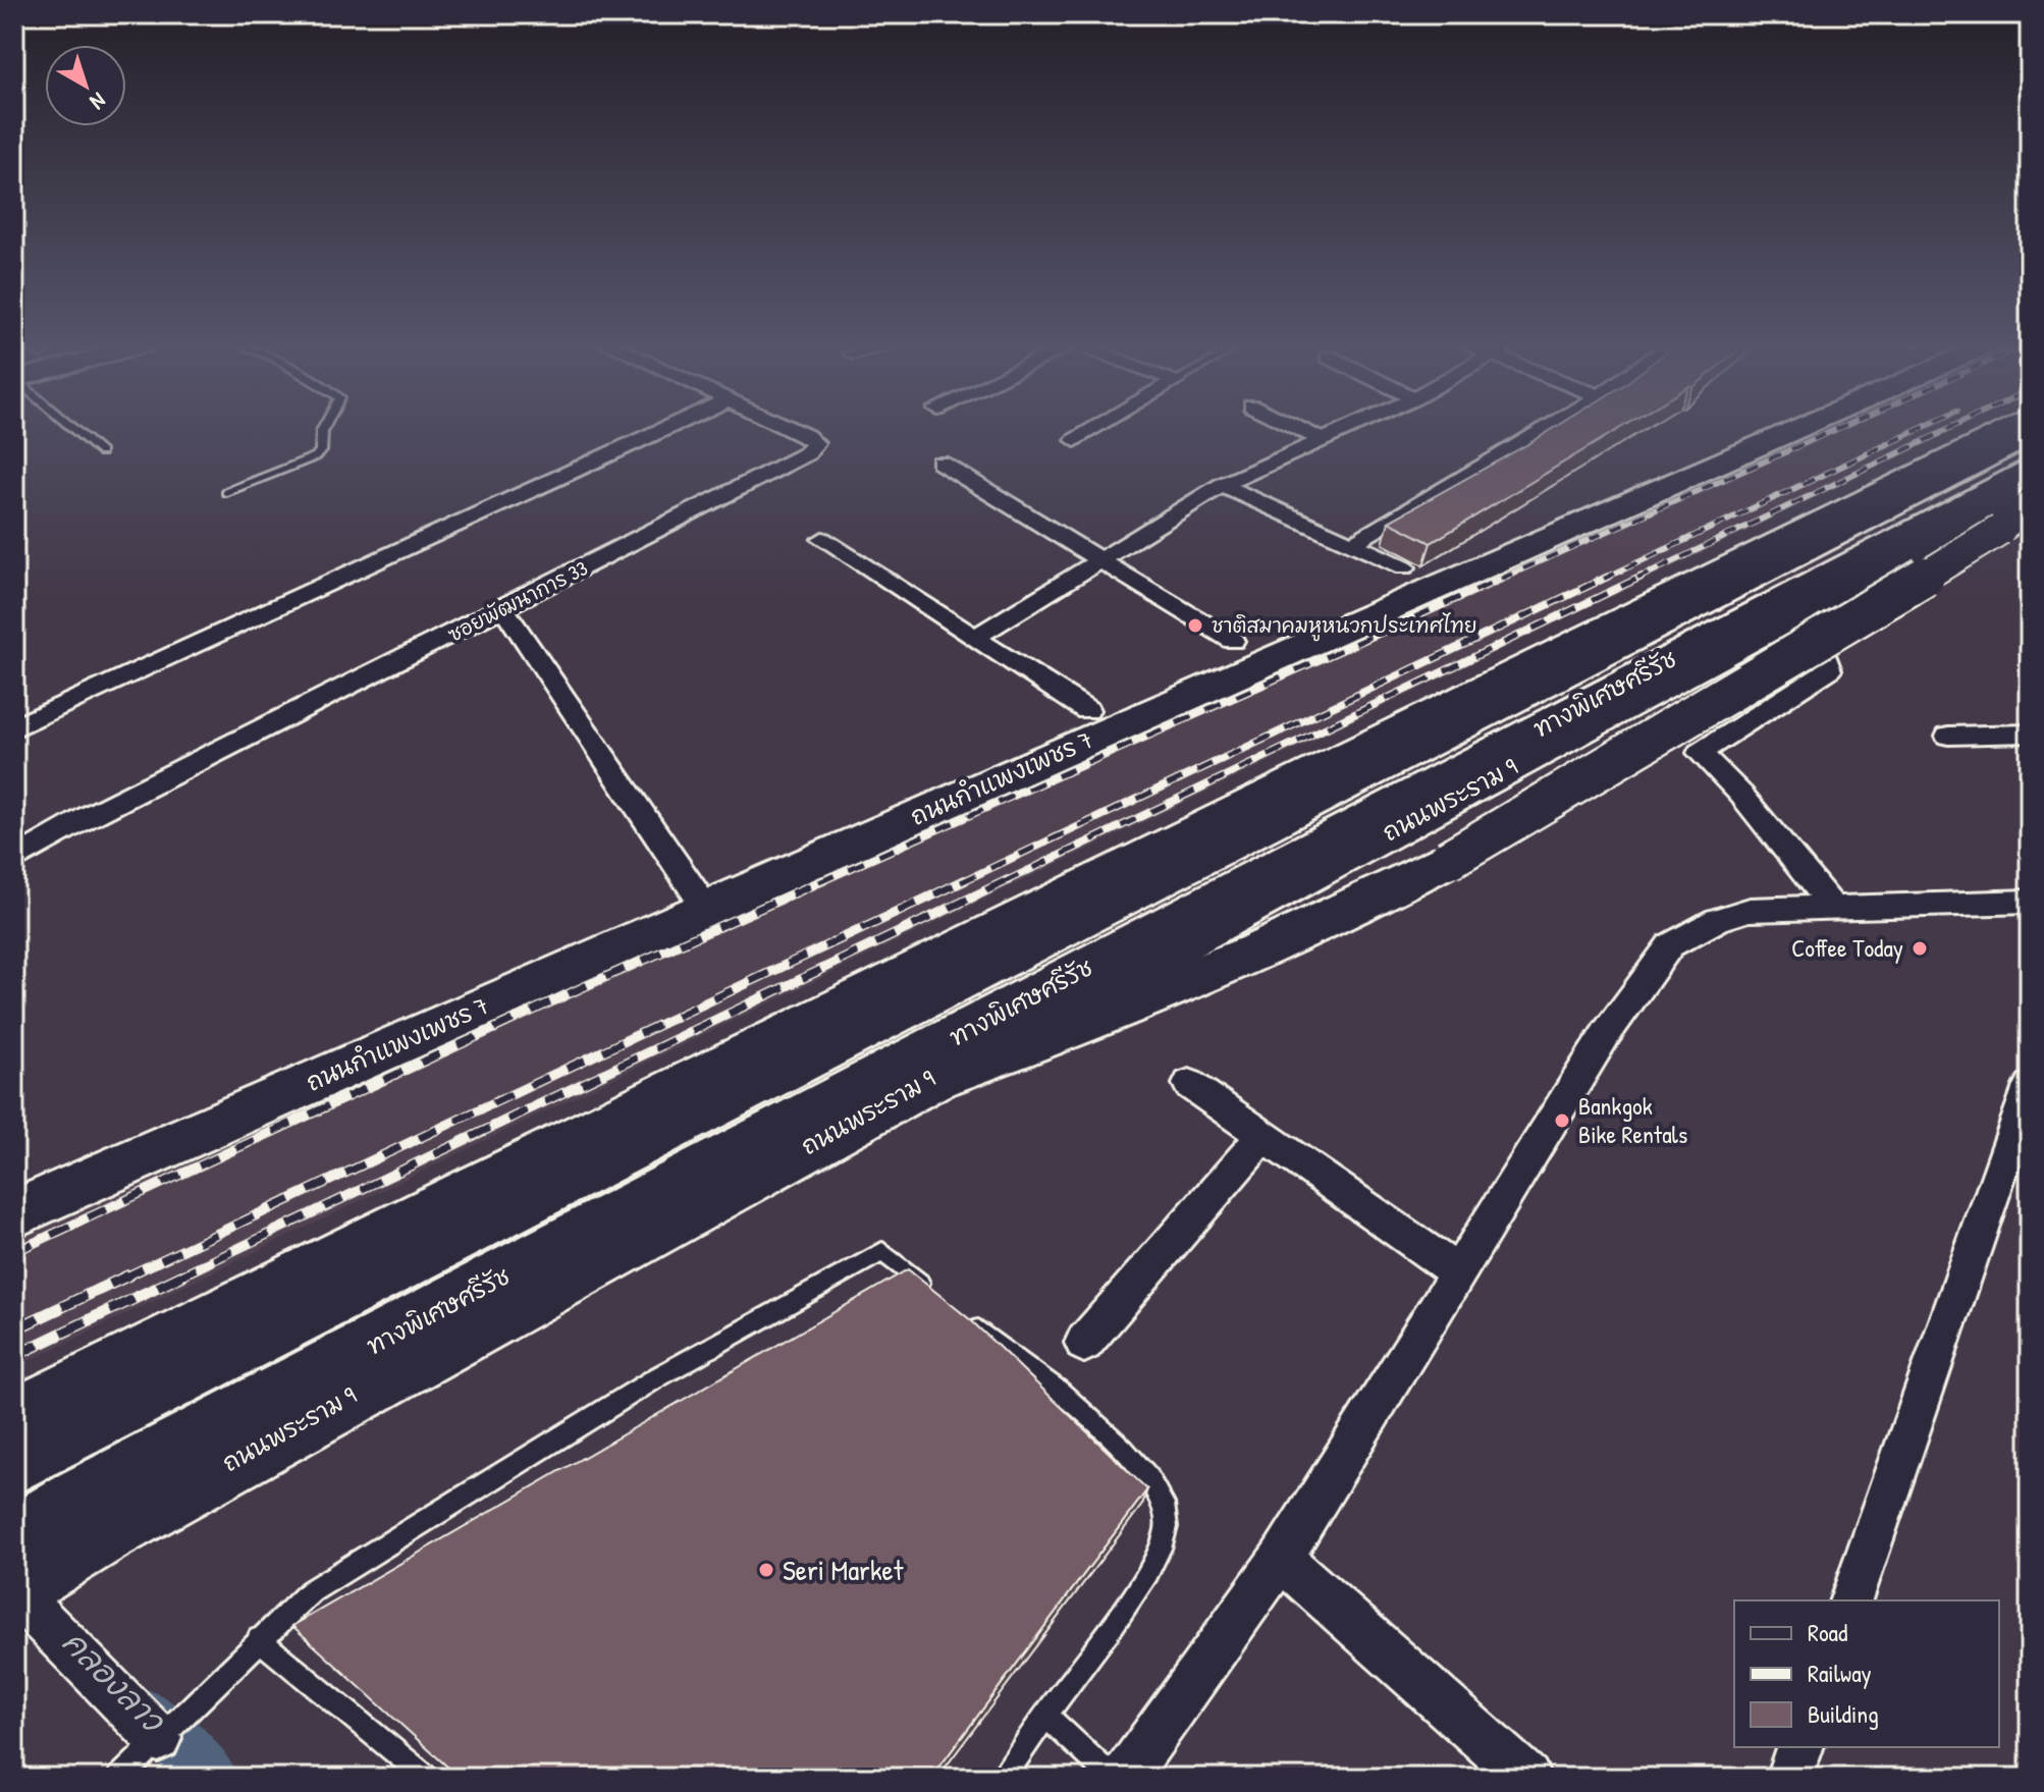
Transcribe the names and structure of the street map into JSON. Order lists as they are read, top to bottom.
{
  "streets": {
    "main road": ["ทางพิเศษศรีรัช", "ถนนพระราม 9"],
    "street": ["ซอยพัฒนาการ 33", "ถนนกำแพงเพชร 7"]
  },
  "water": ["คลองลาว"],
  "places": [
    "ชาติสมาคมหูหนวกประเทศไทย",
    "Coffee Today",
    "Bankgok Bike Rentals",
    "Seri Market"
  ],
  "legend": ["Road", "Railway", "Building"],
  "north": "bottom right"
}
